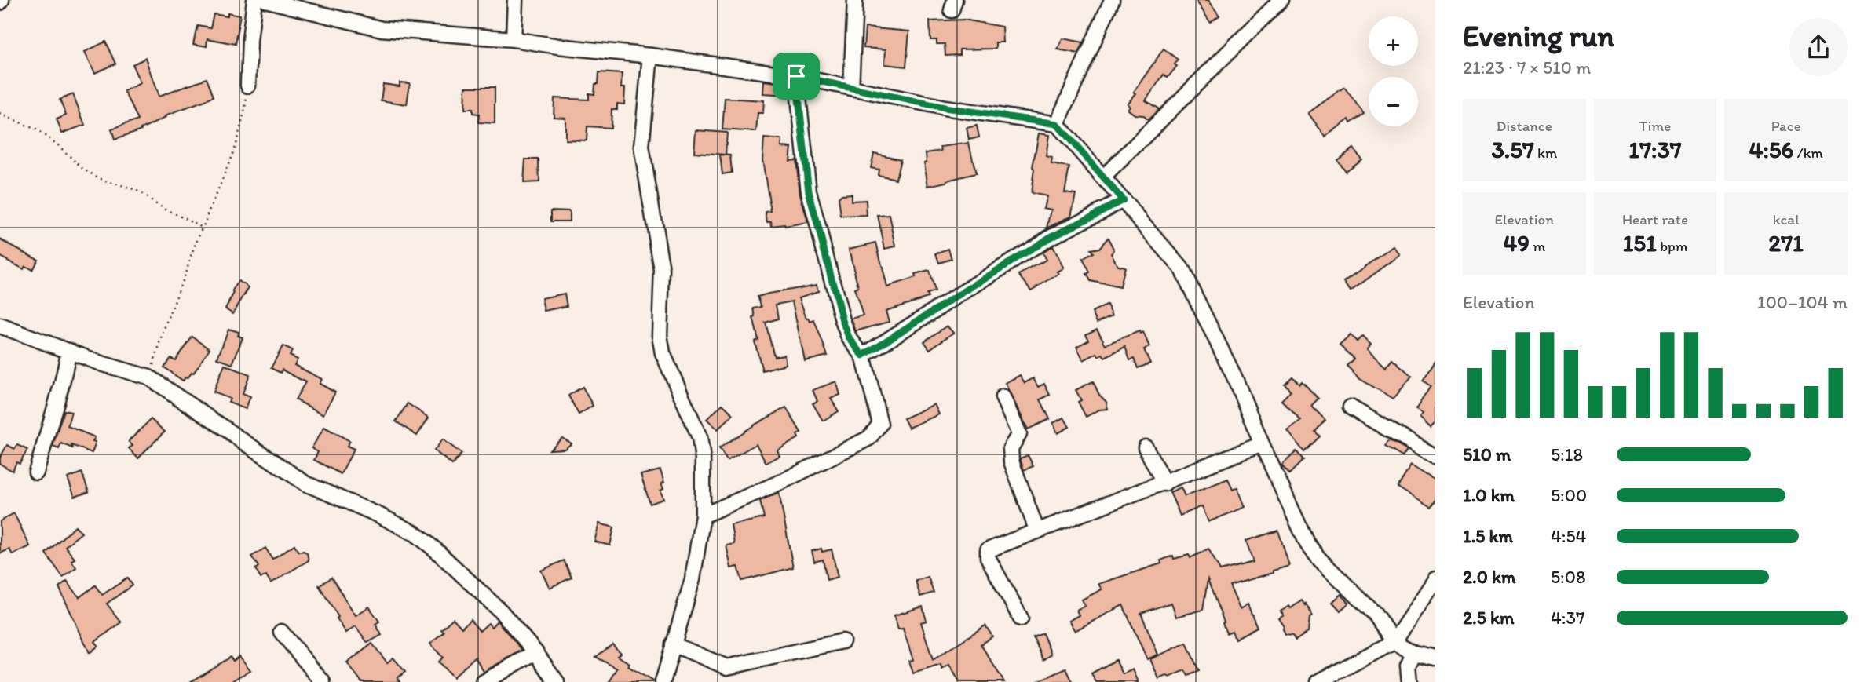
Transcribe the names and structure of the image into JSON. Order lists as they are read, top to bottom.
{
  "page": {
    "heading": ["Evening run", "21:23 · 7 × 510 m"],
    "map_buttons": ["+", "−"],
    "stats": [
      ["Distance", "3.57 km"],
      ["Time", "17:37"],
      ["Pace", "4:56 /km"],
      ["Elevation", "49 m"],
      ["Heart rate", "151 bpm"],
      ["kcal", "271"]
    ],
    "chart": ["Elevation", "100–104 m"],
    "list": [
      {
        "name": "510 m",
        "note": "5:18"
      },
      {
        "name": "1.0 km",
        "note": "5:00"
      },
      {
        "name": "1.5 km",
        "note": "4:54"
      },
      {
        "name": "2.0 km",
        "note": "5:08"
      },
      {
        "name": "2.5 km",
        "note": "4:37"
      }
    ]
  }
}
